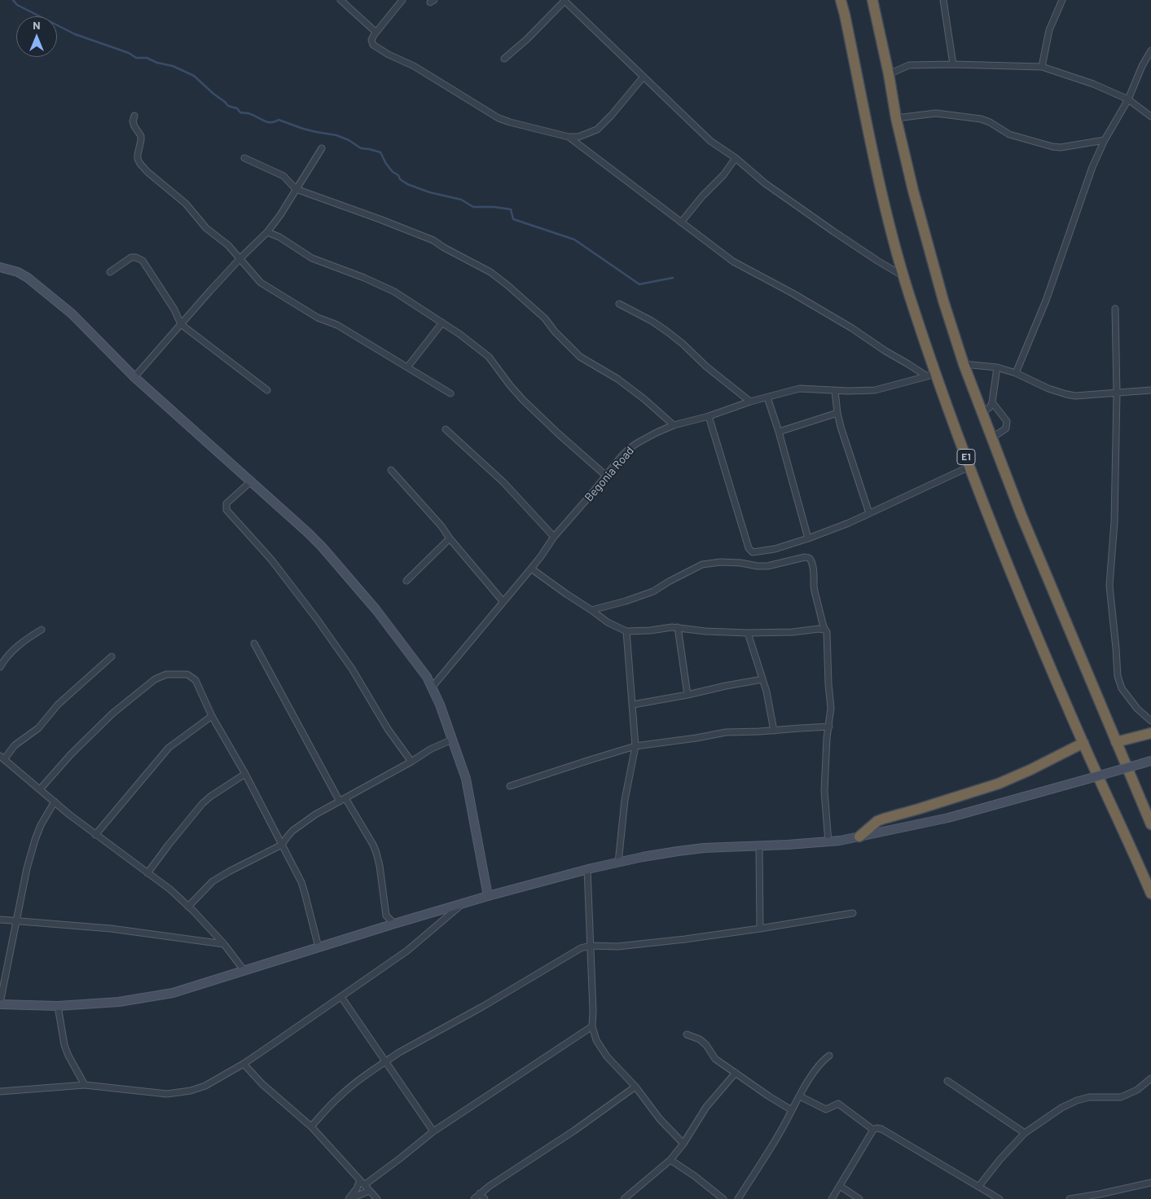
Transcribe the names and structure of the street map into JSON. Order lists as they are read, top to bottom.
{
  "streets": {
    "highway": ["E1"],
    "street": ["Begonia Road"]
  },
  "crossings": [
    ["E1", "Begonia Road"]
  ],
  "north": "top"
}
